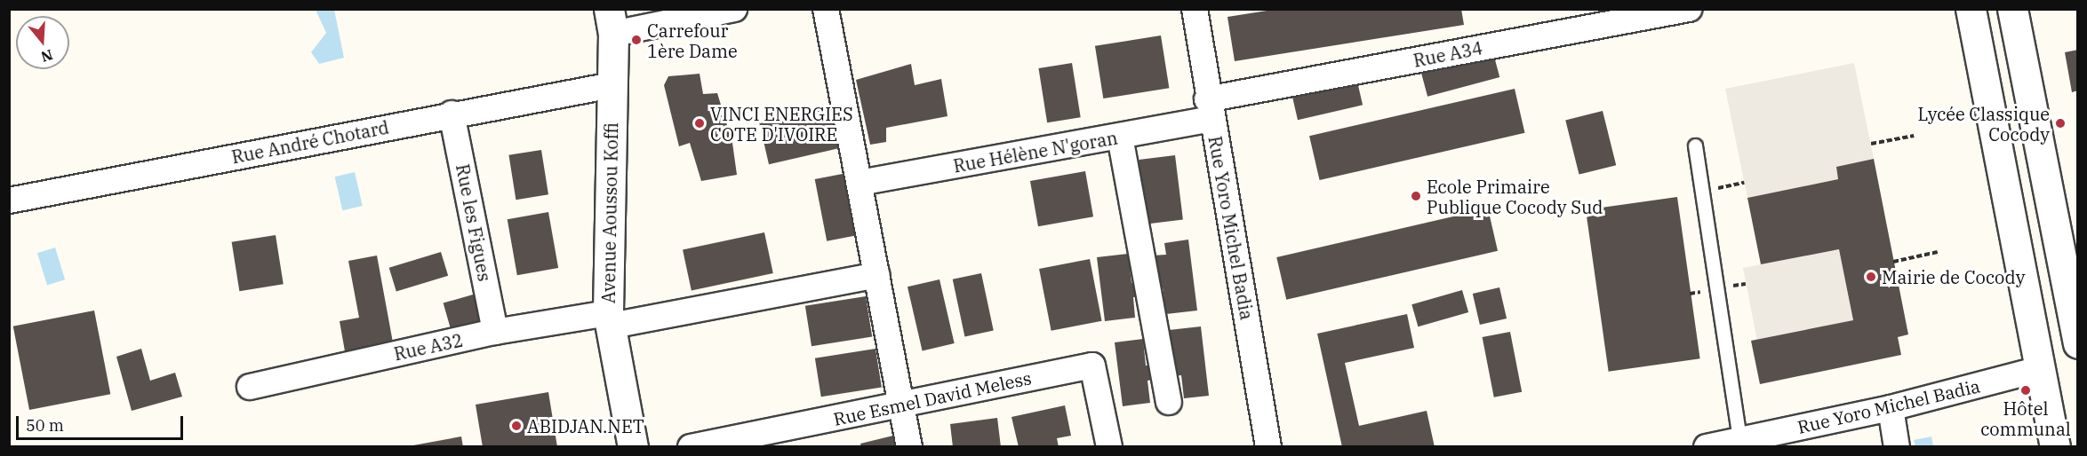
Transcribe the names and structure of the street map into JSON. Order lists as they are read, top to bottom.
{
  "streets": {
    "street": [
      "Rue A34",
      "Rue André Chotard",
      "Rue Hélène N'goran",
      "Avenue Aoussou Koffi",
      "Rue les Figues",
      "Rue Yoro Michel Badia",
      "Rue A32",
      "Rue Esmel David Meless"
    ]
  },
  "crossings": [
    ["Rue A34", "Rue Hélène N'goran"],
    ["Rue A34", "Rue Yoro Michel Badia"],
    ["Rue André Chotard", "Avenue Aoussou Koffi"],
    ["Rue André Chotard", "Rue les Figues"],
    ["Rue Hélène N'goran", "Rue Yoro Michel Badia"],
    ["Avenue Aoussou Koffi", "Rue A32"],
    ["Rue les Figues", "Rue A32"]
  ],
  "places": [
    "Carrefour 1ère Dame",
    "VINCI ENERGIES COTE D'IVOIRE",
    "Lycée Classique Cocody",
    "Ecole Primaire Publique Cocody Sud",
    "Mairie de Cocody",
    "Hôtel communal",
    "ABIDJAN.NET"
  ],
  "scale_bar": "50 m",
  "north": "bottom"
}
